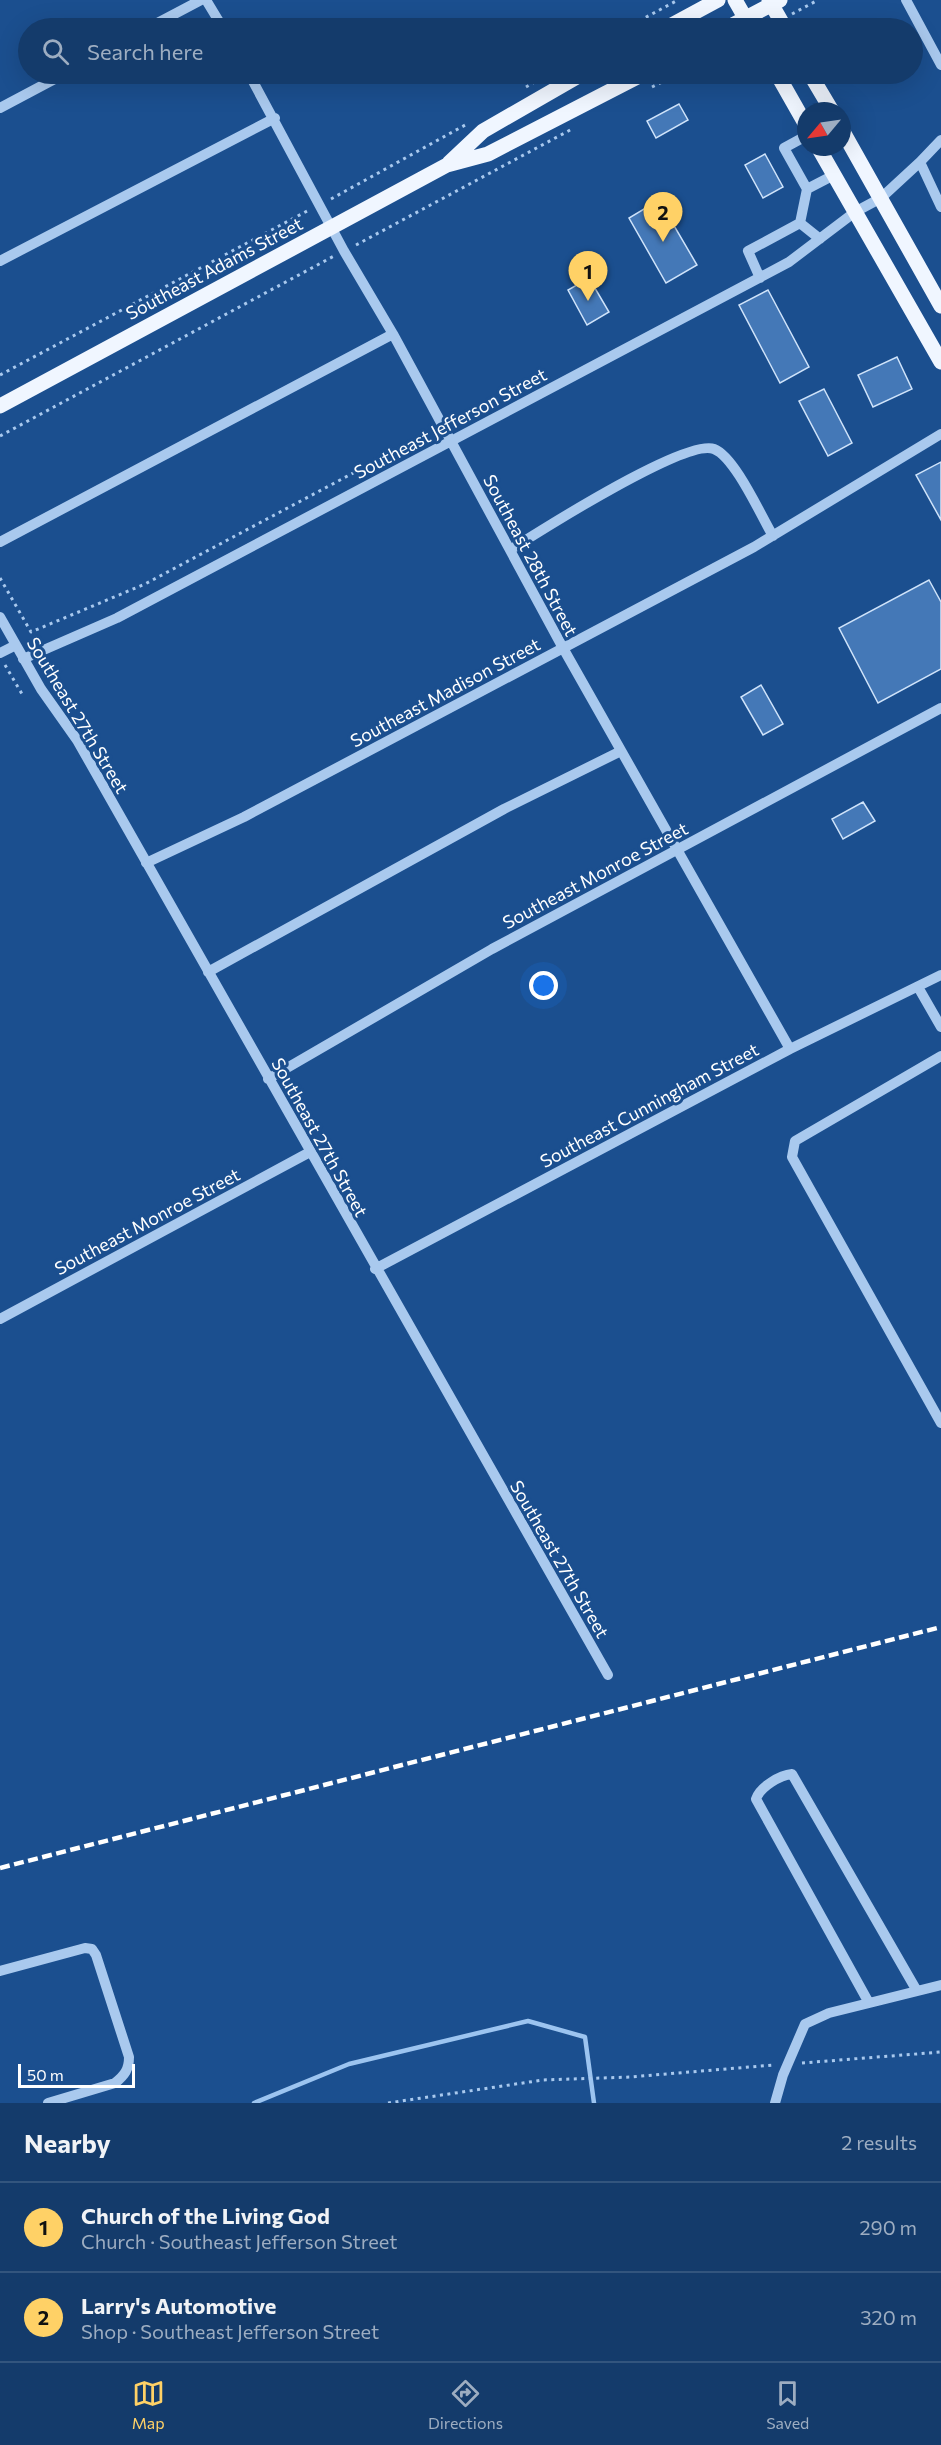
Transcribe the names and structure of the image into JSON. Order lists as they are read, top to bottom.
{
  "streets": {
    "main road": ["Southeast Adams Street"],
    "street": [
      "Southeast Jefferson Street",
      "Southeast 28th Street",
      "Southeast Madison Street",
      "Southeast 27th Street",
      "Southeast Monroe Street",
      "Southeast Cunningham Street"
    ]
  },
  "crossings": [
    ["Southeast Adams Street", "Southeast 28th Street"],
    ["Southeast Jefferson Street", "Southeast 28th Street"],
    ["Southeast Jefferson Street", "Southeast 27th Street"],
    ["Southeast 28th Street", "Southeast Madison Street"],
    ["Southeast 28th Street", "Southeast Monroe Street"],
    ["Southeast 28th Street", "Southeast Cunningham Street"],
    ["Southeast Madison Street", "Southeast 27th Street"],
    ["Southeast 27th Street", "Southeast Monroe Street"],
    ["Southeast 27th Street", "Southeast Cunningham Street"]
  ],
  "scale_bar": "50 m",
  "north": "bottom left",
  "page": {
    "search": "Search here",
    "pins": ["2", "1"],
    "scale": "50 m",
    "heading": ["Nearby", "2 results"],
    "list": [
      {
        "mark": "1",
        "name": "Church of the Living God",
        "note": "Church · Southeast Jefferson Street",
        "value": "290 m"
      },
      {
        "mark": "2",
        "name": "Larry's Automotive",
        "note": "Shop · Southeast Jefferson Street",
        "value": "320 m"
      }
    ],
    "nav": ["Map", "Directions", "Saved"]
  }
}
